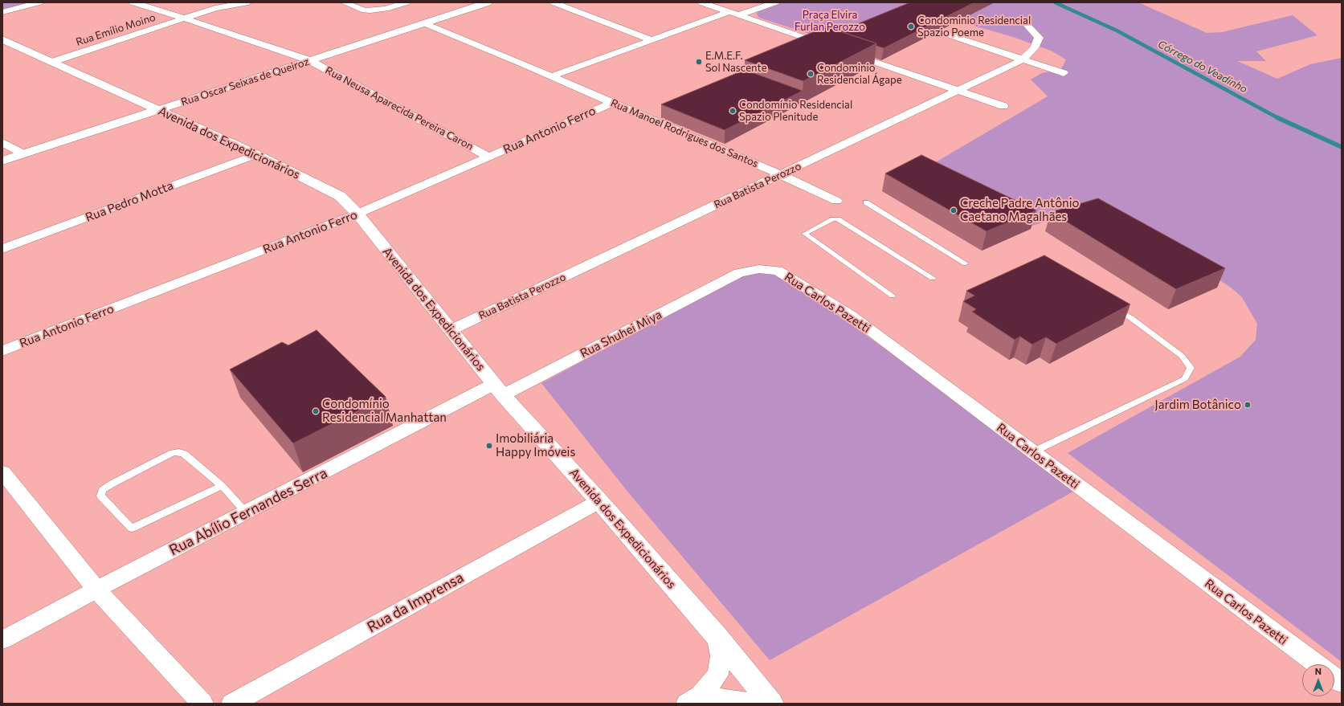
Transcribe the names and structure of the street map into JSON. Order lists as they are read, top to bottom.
{
  "streets": {
    "street": [
      "Rua Emílio Moino",
      "Rua Oscar Seixas de Queiroz",
      "Rua Neusa Aparecida Pereira Caron",
      "Rua Antonio Ferro",
      "Rua Manoel Rodrigues dos Santos",
      "Avenida dos Expedicionários",
      "Rua Batista Perozzo",
      "Rua Pedro Motta",
      "Rua Carlos Pazetti",
      "Rua Shuhei Miya",
      "Rua Abílio Fernandes Serra",
      "Rua da Imprensa"
    ]
  },
  "crossings": [
    ["Rua Emílio Moino", "Rua Neusa Aparecida Pereira Caron"],
    ["Rua Emílio Moino", "Avenida dos Expedicionários"],
    ["Rua Oscar Seixas de Queiroz", "Rua Neusa Aparecida Pereira Caron"],
    ["Rua Oscar Seixas de Queiroz", "Rua Manoel Rodrigues dos Santos"],
    ["Rua Oscar Seixas de Queiroz", "Avenida dos Expedicionários"],
    ["Rua Neusa Aparecida Pereira Caron", "Rua Antonio Ferro"],
    ["Rua Antonio Ferro", "Rua Manoel Rodrigues dos Santos"],
    ["Rua Antonio Ferro", "Avenida dos Expedicionários"],
    ["Rua Manoel Rodrigues dos Santos", "Rua Batista Perozzo"],
    ["Avenida dos Expedicionários", "Rua Batista Perozzo"],
    ["Avenida dos Expedicionários", "Rua Pedro Motta"],
    ["Avenida dos Expedicionários", "Rua Shuhei Miya"],
    ["Avenida dos Expedicionários", "Rua Abílio Fernandes Serra"],
    ["Avenida dos Expedicionários", "Rua da Imprensa"],
    ["Rua Carlos Pazetti", "Rua Shuhei Miya"],
    ["Rua Shuhei Miya", "Rua Abílio Fernandes Serra"]
  ],
  "water": ["Córrego do Veadinho"],
  "parks": ["Praça Elvira Furlan Perozzo"],
  "places": [
    "Condominio Residencial Spazio Poeme",
    "E.M.E.F. Sol Nascente",
    "Condominio Residencial Ágape",
    "Condomínio Residencial Spazio Plenitude",
    "Creche Padre Antônio Caetano Magalhães",
    "Jardim Botânico",
    "Condomínio Residencial Manhattan",
    "Imobiliária Happy Imóveis"
  ],
  "north": "top"
}
